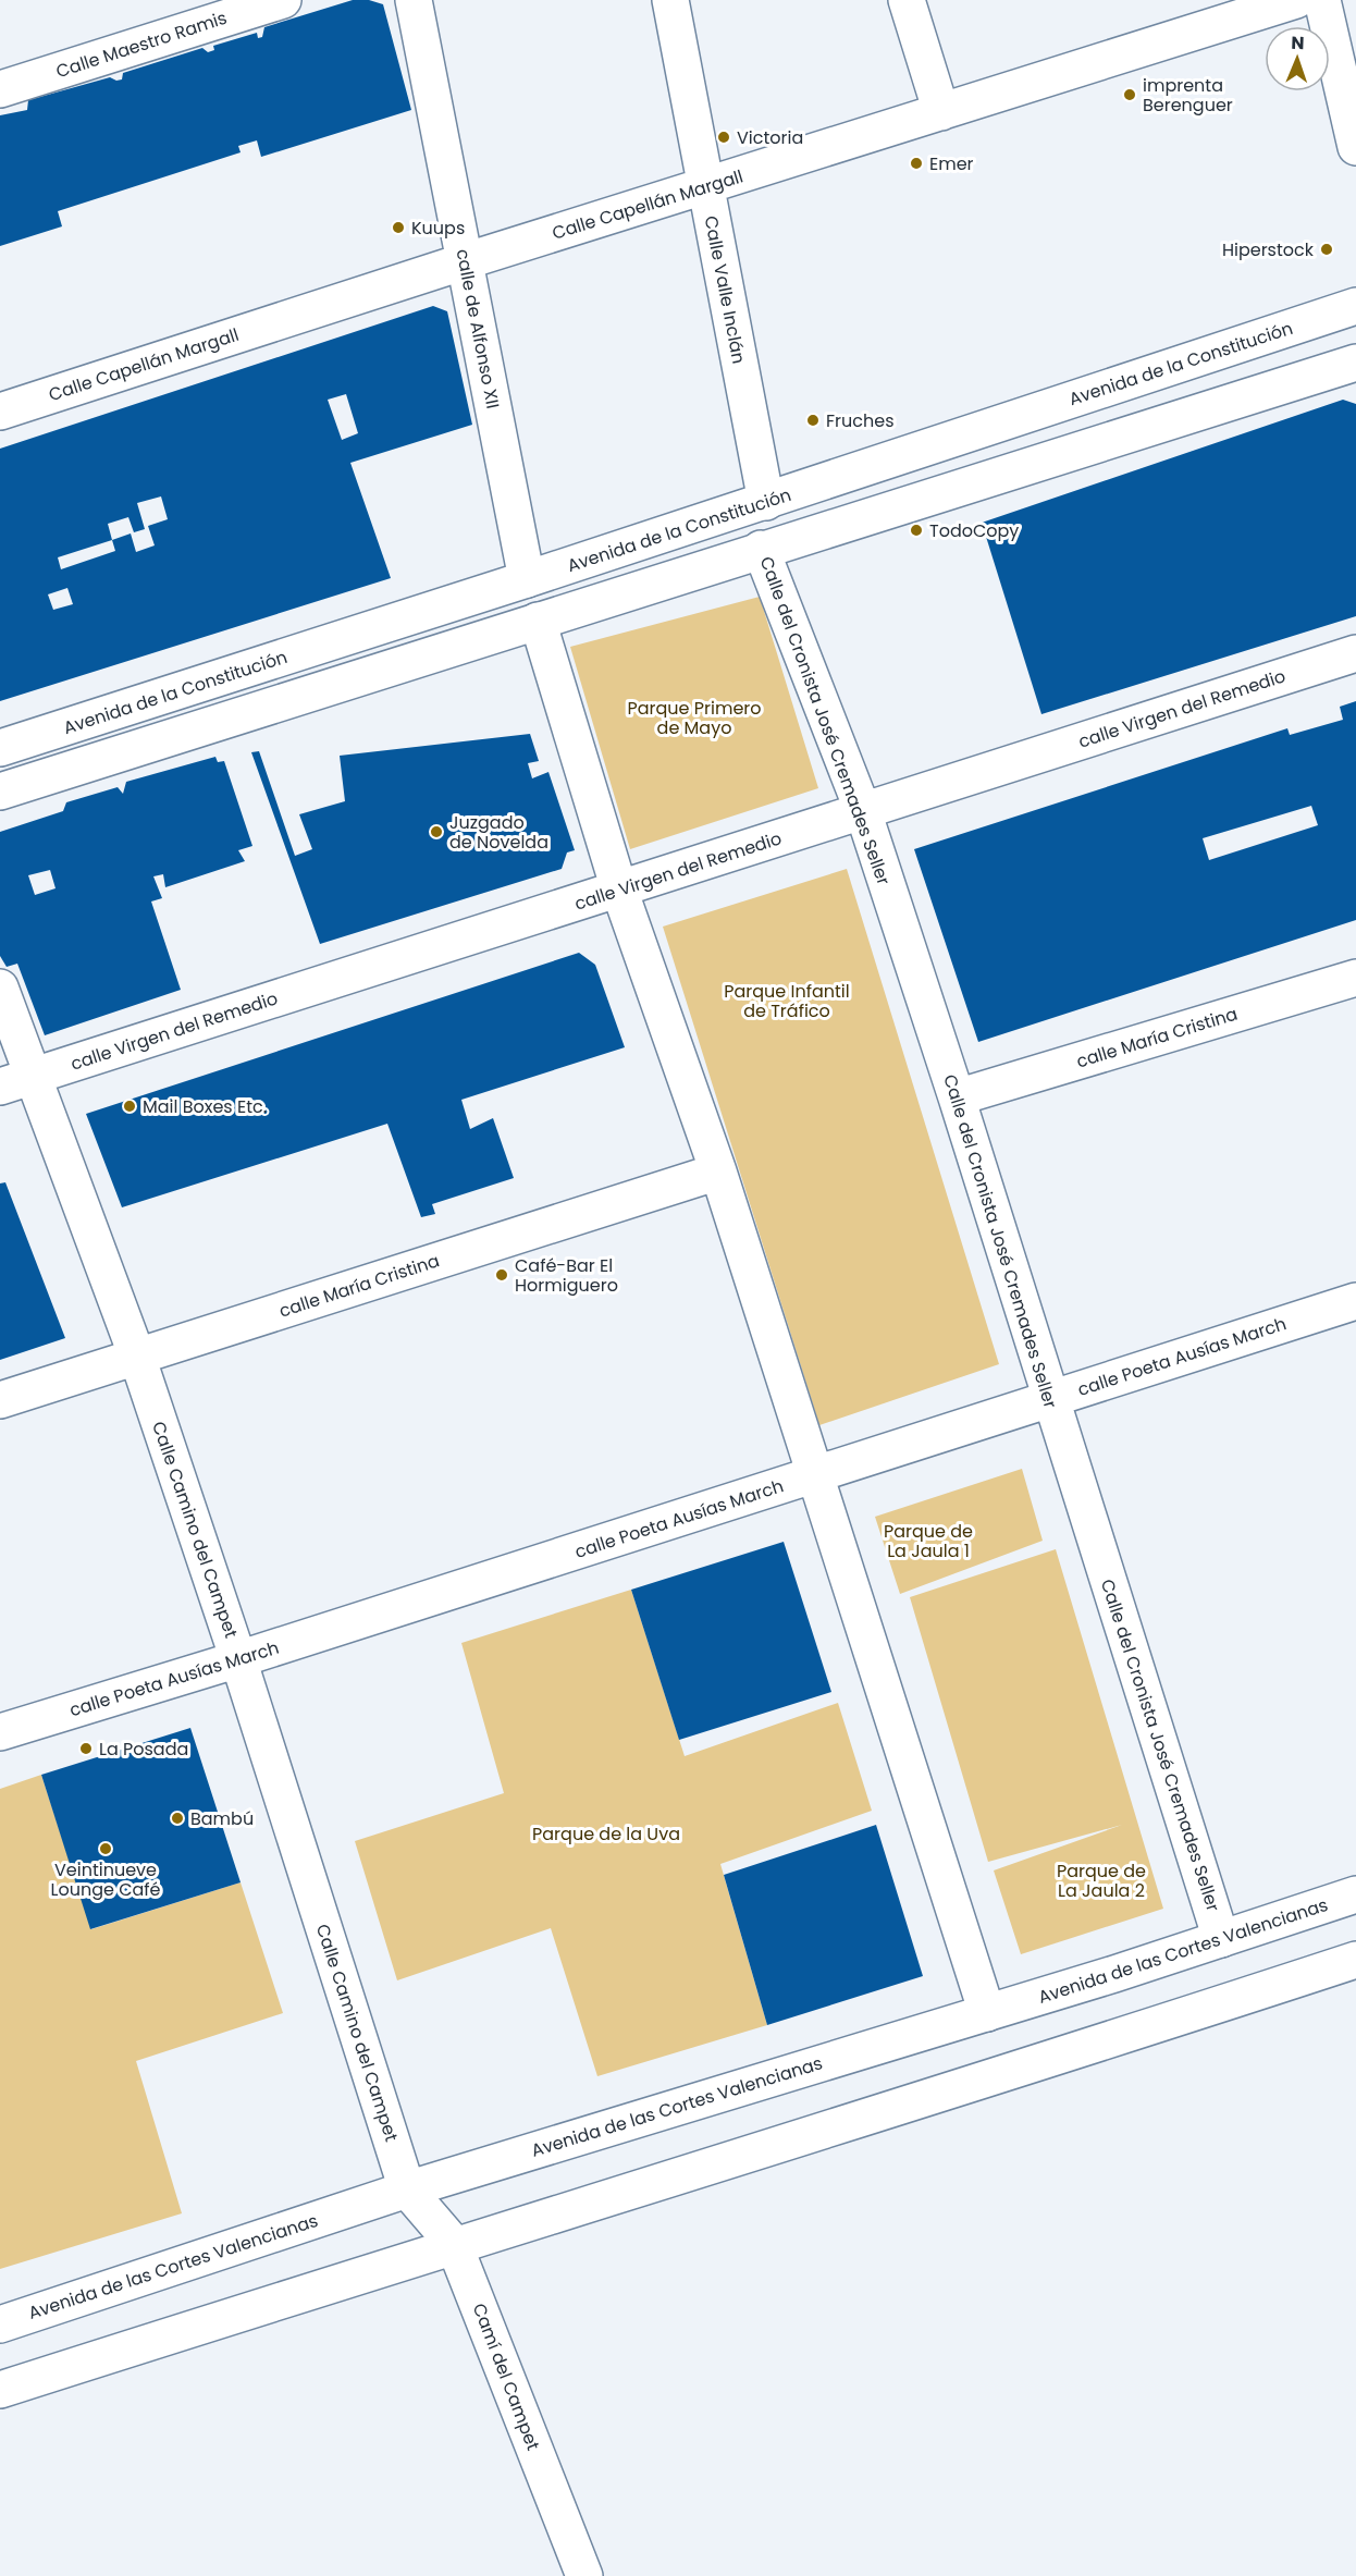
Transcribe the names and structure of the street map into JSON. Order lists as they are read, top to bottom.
{
  "streets": {
    "street": [
      "Calle Maestro Ramis",
      "Calle Capellán Margall",
      "Calle Valle Inclán",
      "calle de Alfonso XII",
      "Avenida de la Constitución",
      "calle Virgen del Remedio",
      "Calle del Cronista José Cremades Seller",
      "calle María Cristina",
      "calle Poeta Ausías March",
      "Calle Camino del Campet",
      "Avenida de las Cortes Valencianas",
      "Camí del Campet"
    ]
  },
  "crossings": [
    ["Calle Capellán Margall", "Calle Valle Inclán"],
    ["Calle Capellán Margall", "calle de Alfonso XII"],
    ["Calle Valle Inclán", "Avenida de la Constitución"],
    ["calle de Alfonso XII", "Avenida de la Constitución"],
    ["calle Virgen del Remedio", "Calle del Cronista José Cremades Seller"],
    ["calle Virgen del Remedio", "Calle Camino del Campet"],
    ["Calle del Cronista José Cremades Seller", "calle María Cristina"],
    ["Calle del Cronista José Cremades Seller", "calle Poeta Ausías March"],
    ["Calle del Cronista José Cremades Seller", "Avenida de las Cortes Valencianas"],
    ["calle María Cristina", "Calle Camino del Campet"],
    ["calle Poeta Ausías March", "Calle Camino del Campet"],
    ["Calle Camino del Campet", "Avenida de las Cortes Valencianas"],
    ["Calle Camino del Campet", "Camí del Campet"],
    ["Avenida de las Cortes Valencianas", "Camí del Campet"]
  ],
  "parks": [
    "Parque Primero de Mayo",
    "Parque Infantil de Tráfico",
    "Parque de La Jaula 1",
    "Parque de la Uva",
    "Parque de La Jaula 2"
  ],
  "places": [
    "imprenta Berenguer",
    "Victoria",
    "Emer",
    "Kuups",
    "Hiperstock",
    "Fruches",
    "TodoCopy",
    "Juzgado de Novelda",
    "Mail Boxes Etc.",
    "Café-Bar El Hormiguero",
    "La Posada",
    "Bambú",
    "Veintinueve Lounge Café"
  ],
  "north": "top"
}
